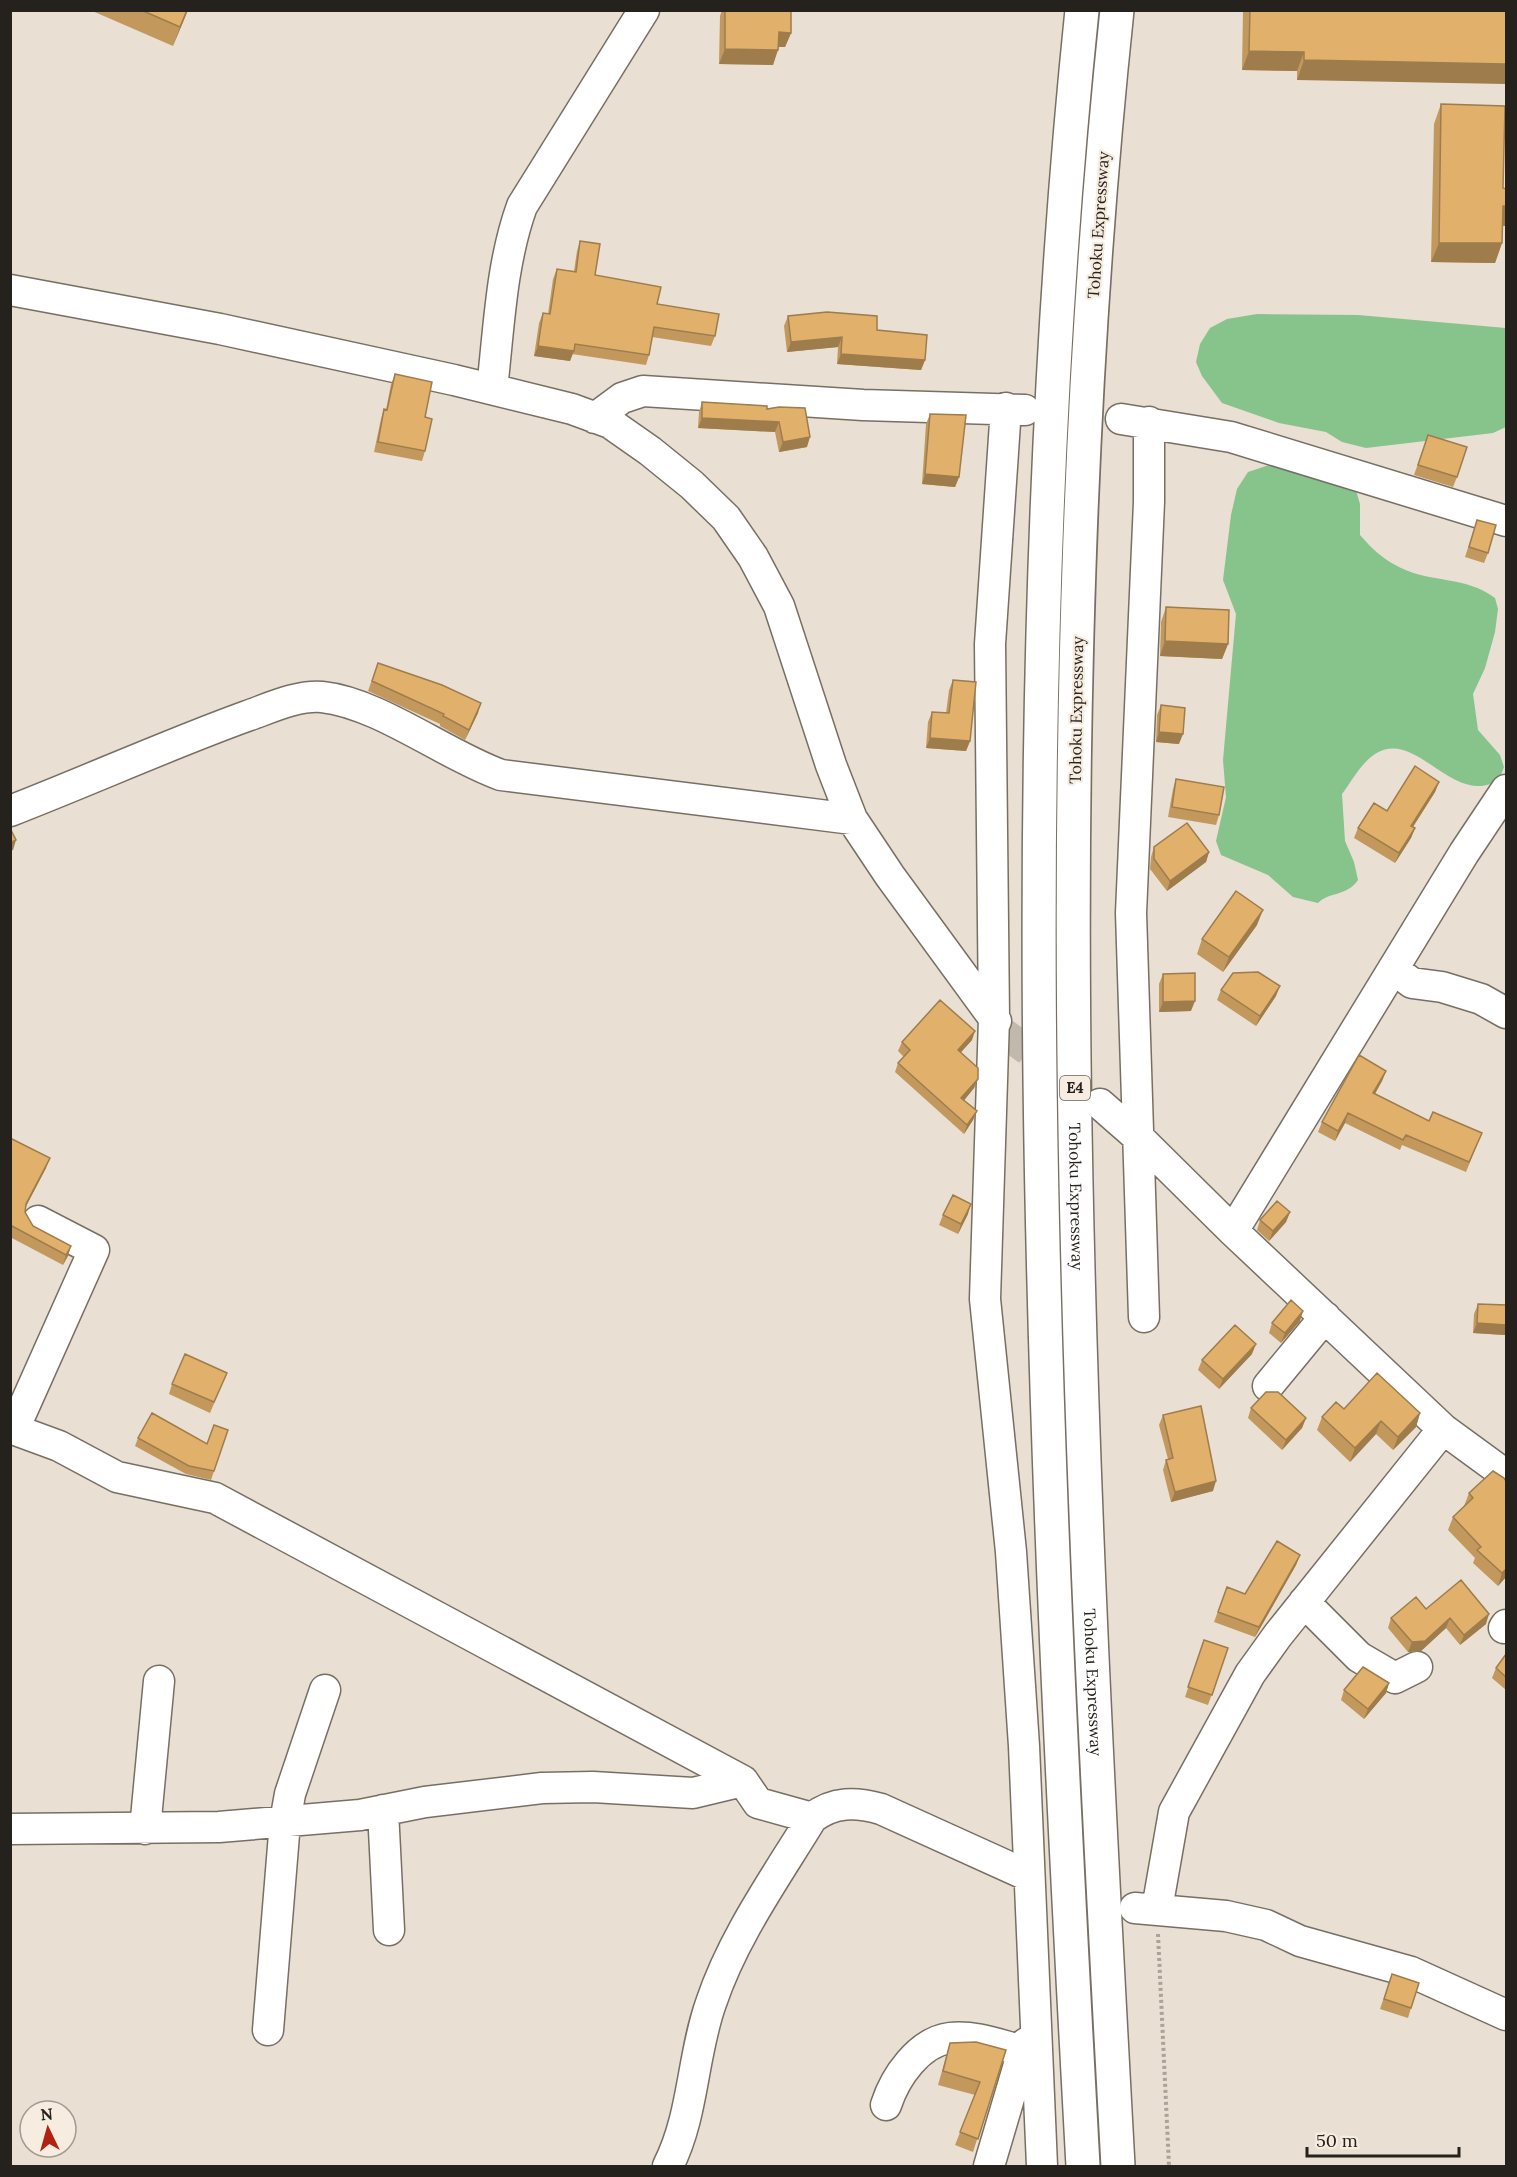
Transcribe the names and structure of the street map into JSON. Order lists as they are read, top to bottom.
{
  "streets": {
    "highway": ["Tohoku Expressway", "E4"]
  },
  "scale_bar": "50 m",
  "north": "top"
}
